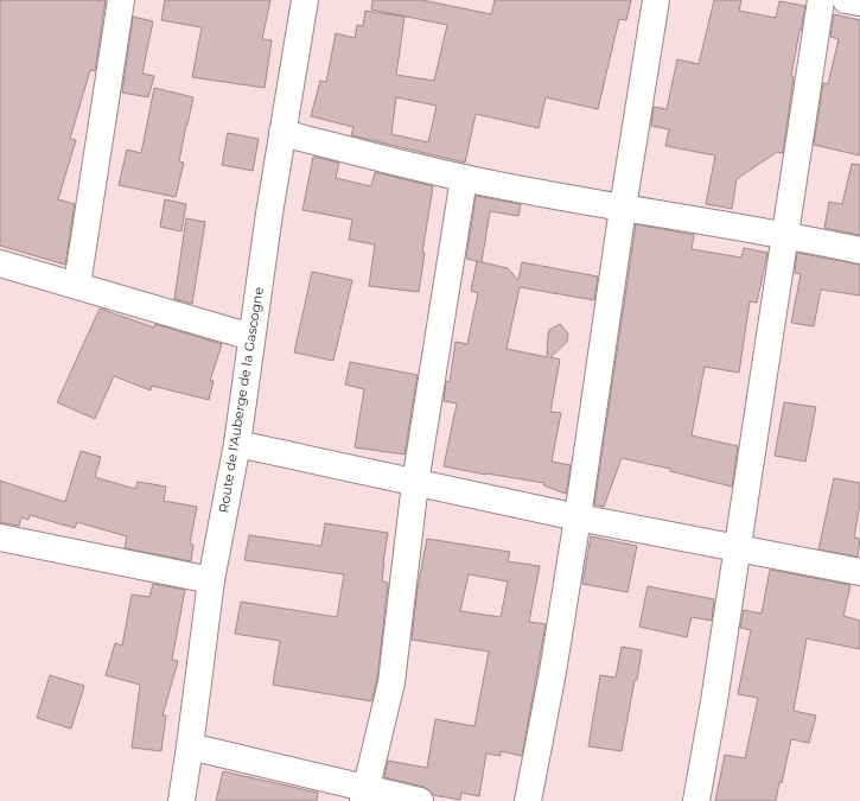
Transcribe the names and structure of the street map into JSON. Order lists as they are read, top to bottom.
{
  "streets": {
    "street": ["Route de l'Auberge de la Gascogne"]
  }
}
